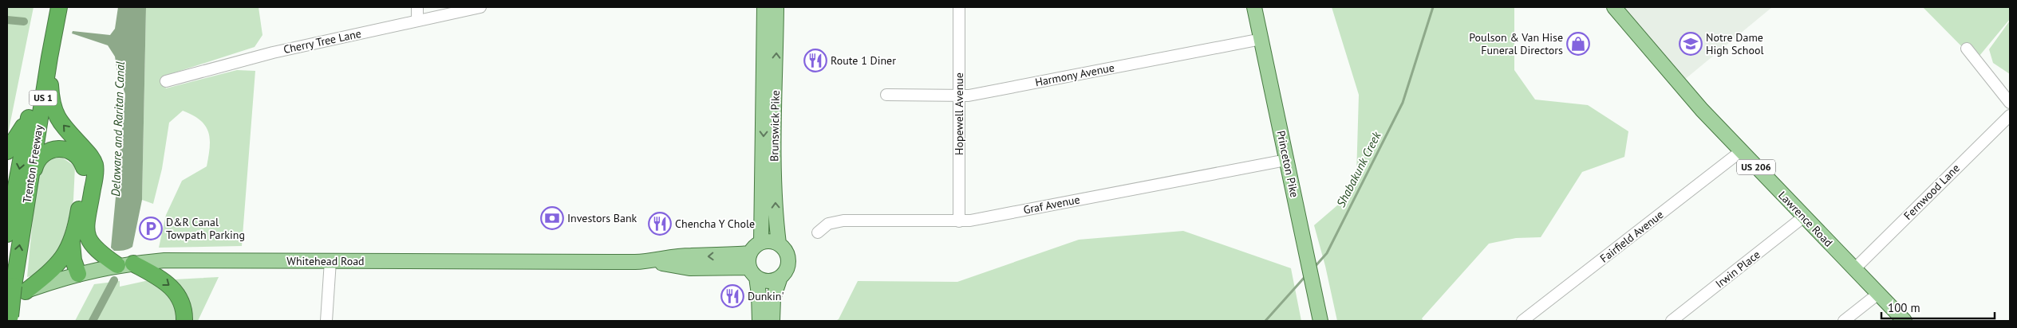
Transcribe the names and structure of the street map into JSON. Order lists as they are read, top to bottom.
{
  "streets": {
    "highway": ["US 1", "Trenton Freeway"],
    "main road": [
      "Brunswick Pike",
      "Princeton Pike",
      "US 206",
      "Lawrence Road",
      "Whitehead Road"
    ],
    "street": [
      "Cherry Tree Lane",
      "Harmony Avenue",
      "Hopewell Avenue",
      "Fernwood Lane",
      "Graf Avenue",
      "Fairfield Avenue",
      "Irwin Place"
    ]
  },
  "crossings": [
    ["Harmony Avenue", "Hopewell Avenue"],
    ["Harmony Avenue", "Princeton Pike"],
    ["Hopewell Avenue", "Graf Avenue"],
    ["Brunswick Pike", "Whitehead Road"],
    ["Trenton Freeway", "Whitehead Road"],
    ["Princeton Pike", "Graf Avenue"],
    ["Fernwood Lane", "Lawrence Road"],
    ["Lawrence Road", "Fairfield Avenue"],
    ["Lawrence Road", "Irwin Place"]
  ],
  "water": ["Delaware and Raritan Canal", "Shabakunk Creek"],
  "places": {
    "shop": ["Poulson & Van Hise Funeral Directors"],
    "school or university": ["Notre Dame High School"],
    "restaurant": ["Route 1 Diner", "Chencha Y Chole", "Dunkin'"],
    "bank": ["Investors Bank"],
    "parking": ["D&R Canal Towpath Parking"]
  },
  "scale_bar": "100 m"
}
